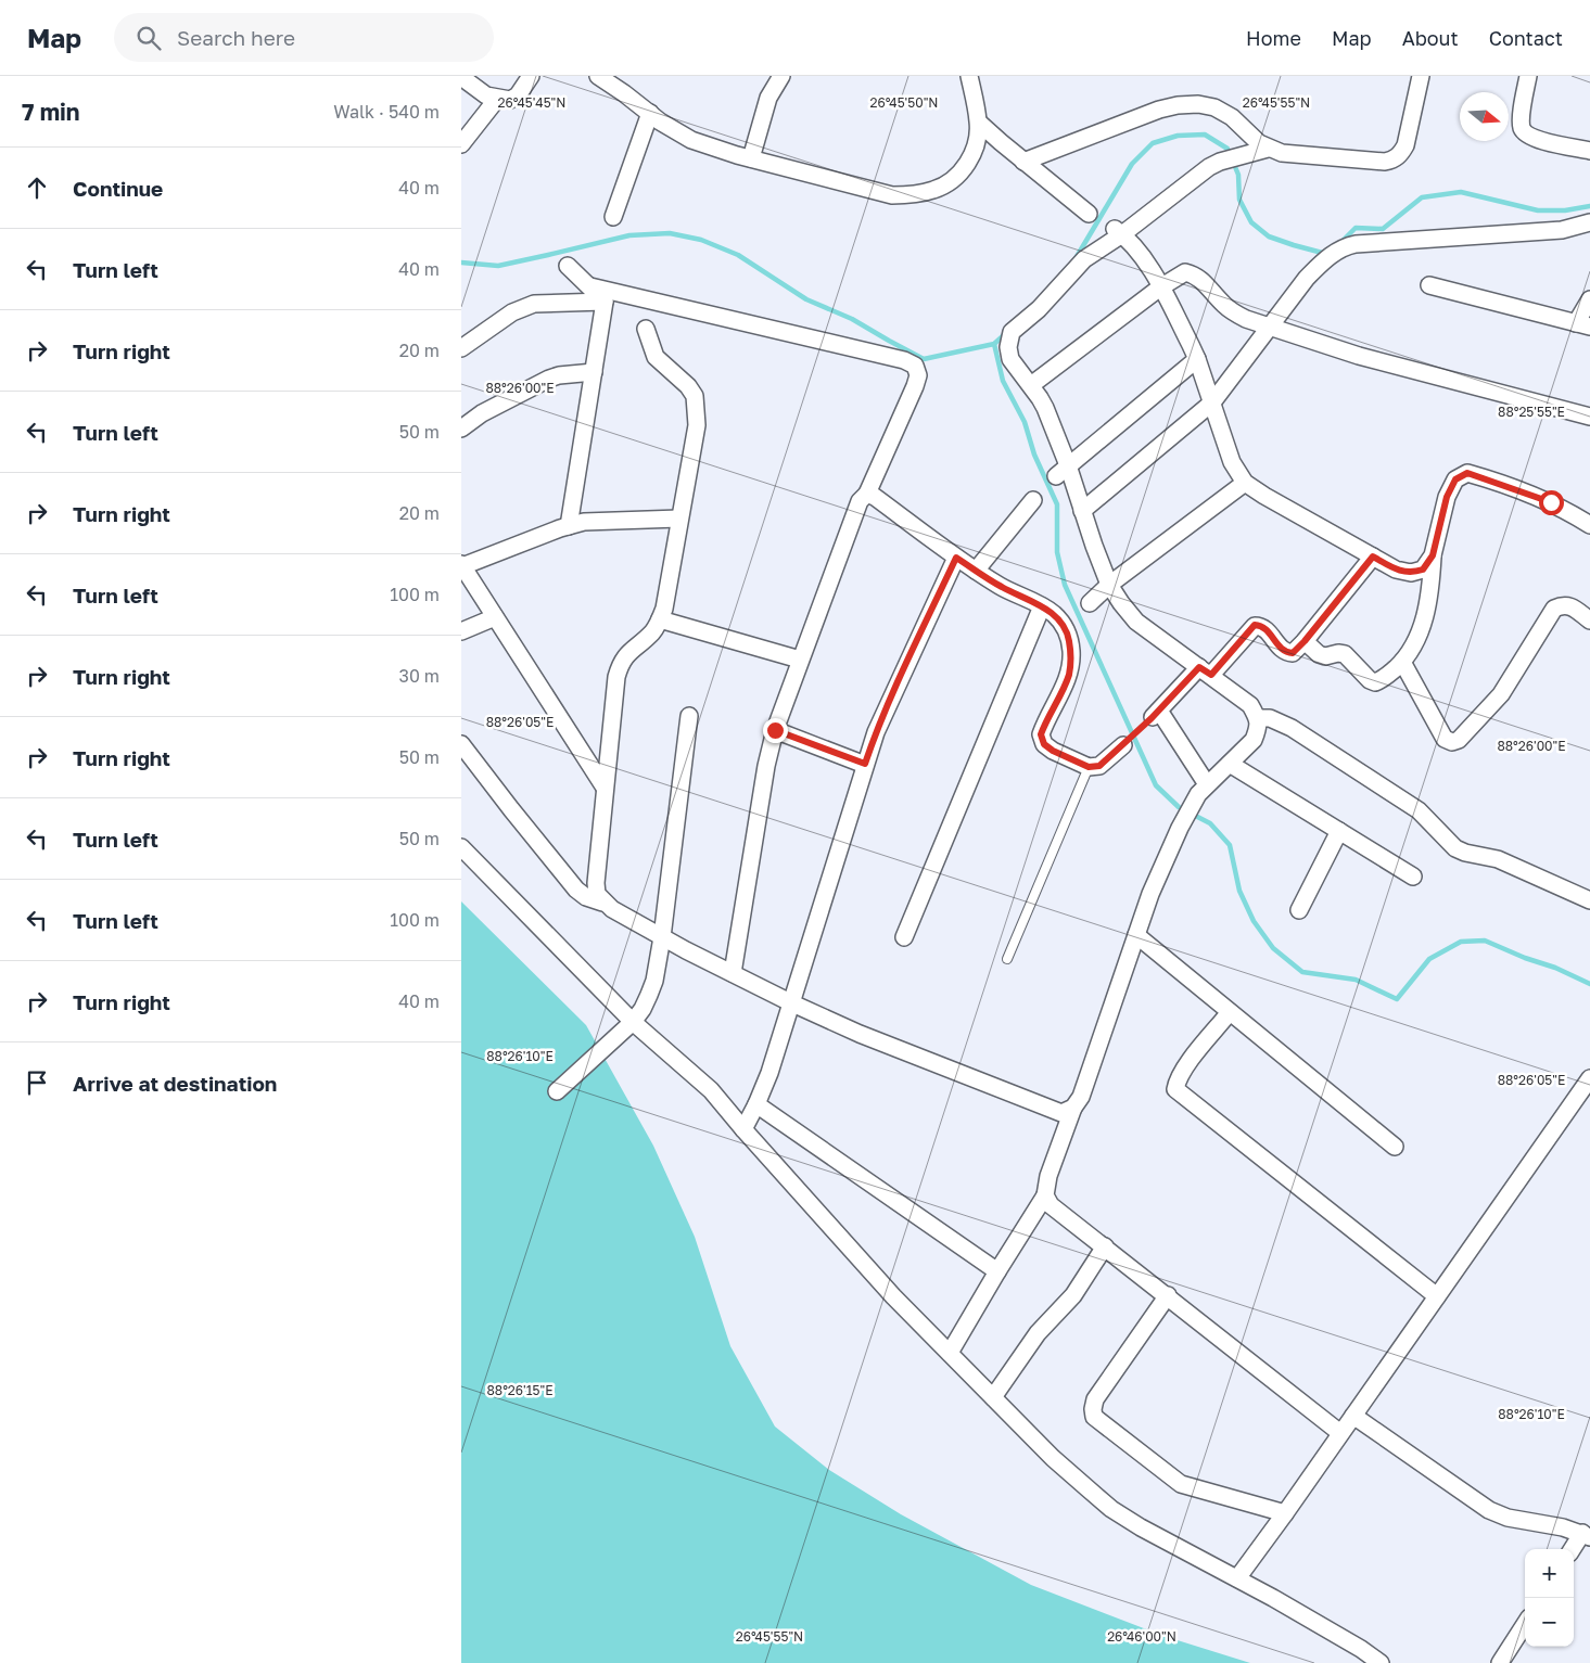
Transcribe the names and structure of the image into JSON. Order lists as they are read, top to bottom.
{
  "north": "right",
  "page": {
    "header": "Map",
    "search": "Search here",
    "nav": [
      "Home",
      "Map",
      "About",
      "Contact"
    ],
    "heading": ["7 min", "Walk · 540 m"],
    "list": [
      ["Continue", "40 m"],
      ["Turn left", "40 m"],
      ["Turn right", "20 m"],
      ["Turn left", "50 m"],
      ["Turn right", "20 m"],
      ["Turn left", "100 m"],
      ["Turn right", "30 m"],
      ["Turn right", "50 m"],
      ["Turn left", "50 m"],
      ["Turn left", "100 m"],
      ["Turn right", "40 m"],
      "Arrive at destination"
    ],
    "map_buttons": ["+", "−"]
  },
  "coordinates": [
    "26°45'45\"N",
    "26°45'50\"N",
    "26°45'55\"N",
    "88°26'00\"E",
    "88°25'55\"E",
    "88°26'05\"E",
    "88°26'10\"E",
    "88°26'15\"E",
    "26°46'00\"N"
  ]
}
